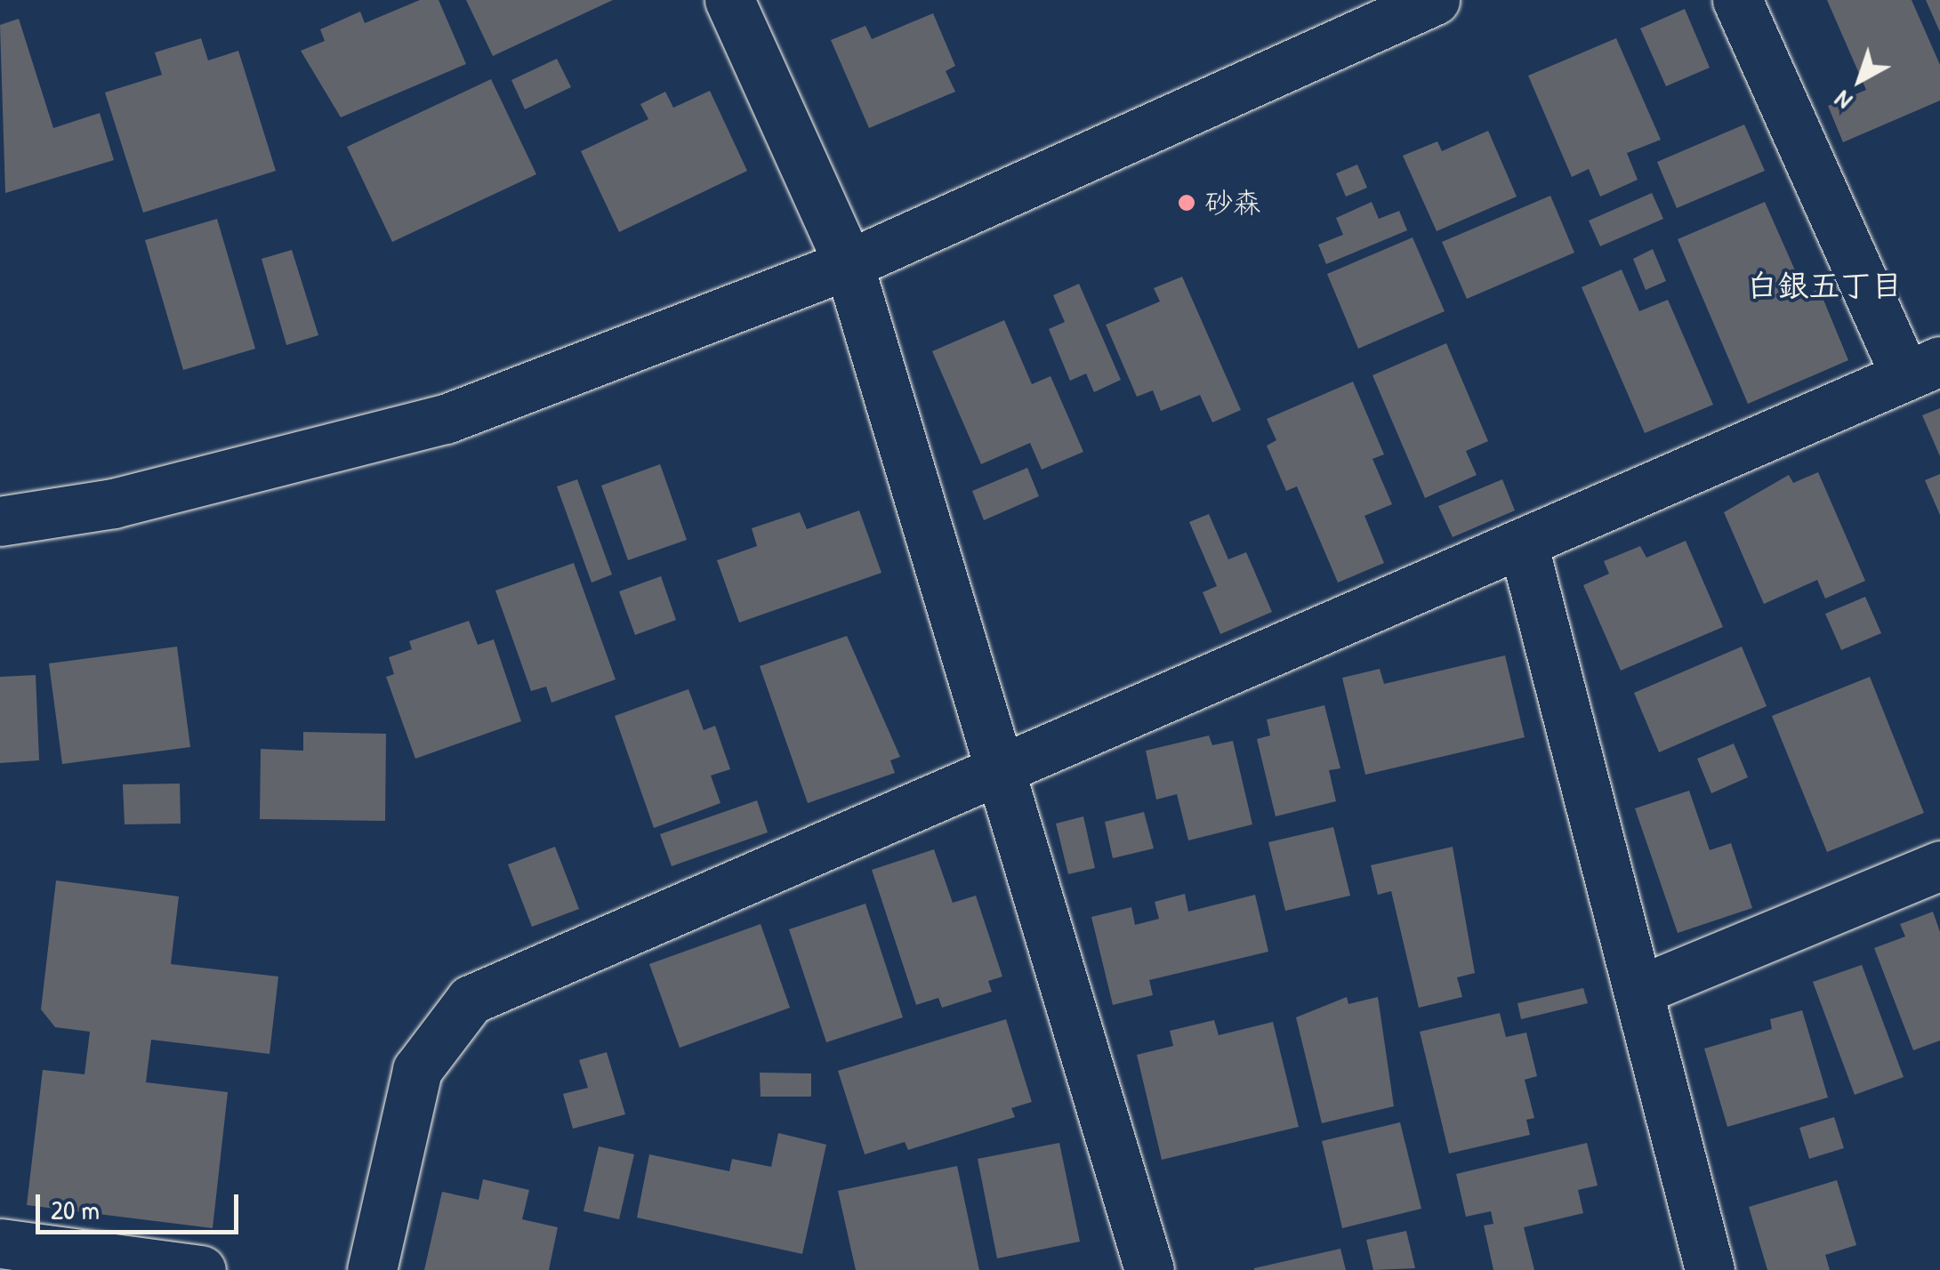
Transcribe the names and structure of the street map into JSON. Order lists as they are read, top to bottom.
{
  "districts": ["白銀五丁目"],
  "places": ["砂森"],
  "scale_bar": "20 m",
  "north": "bottom left"
}
